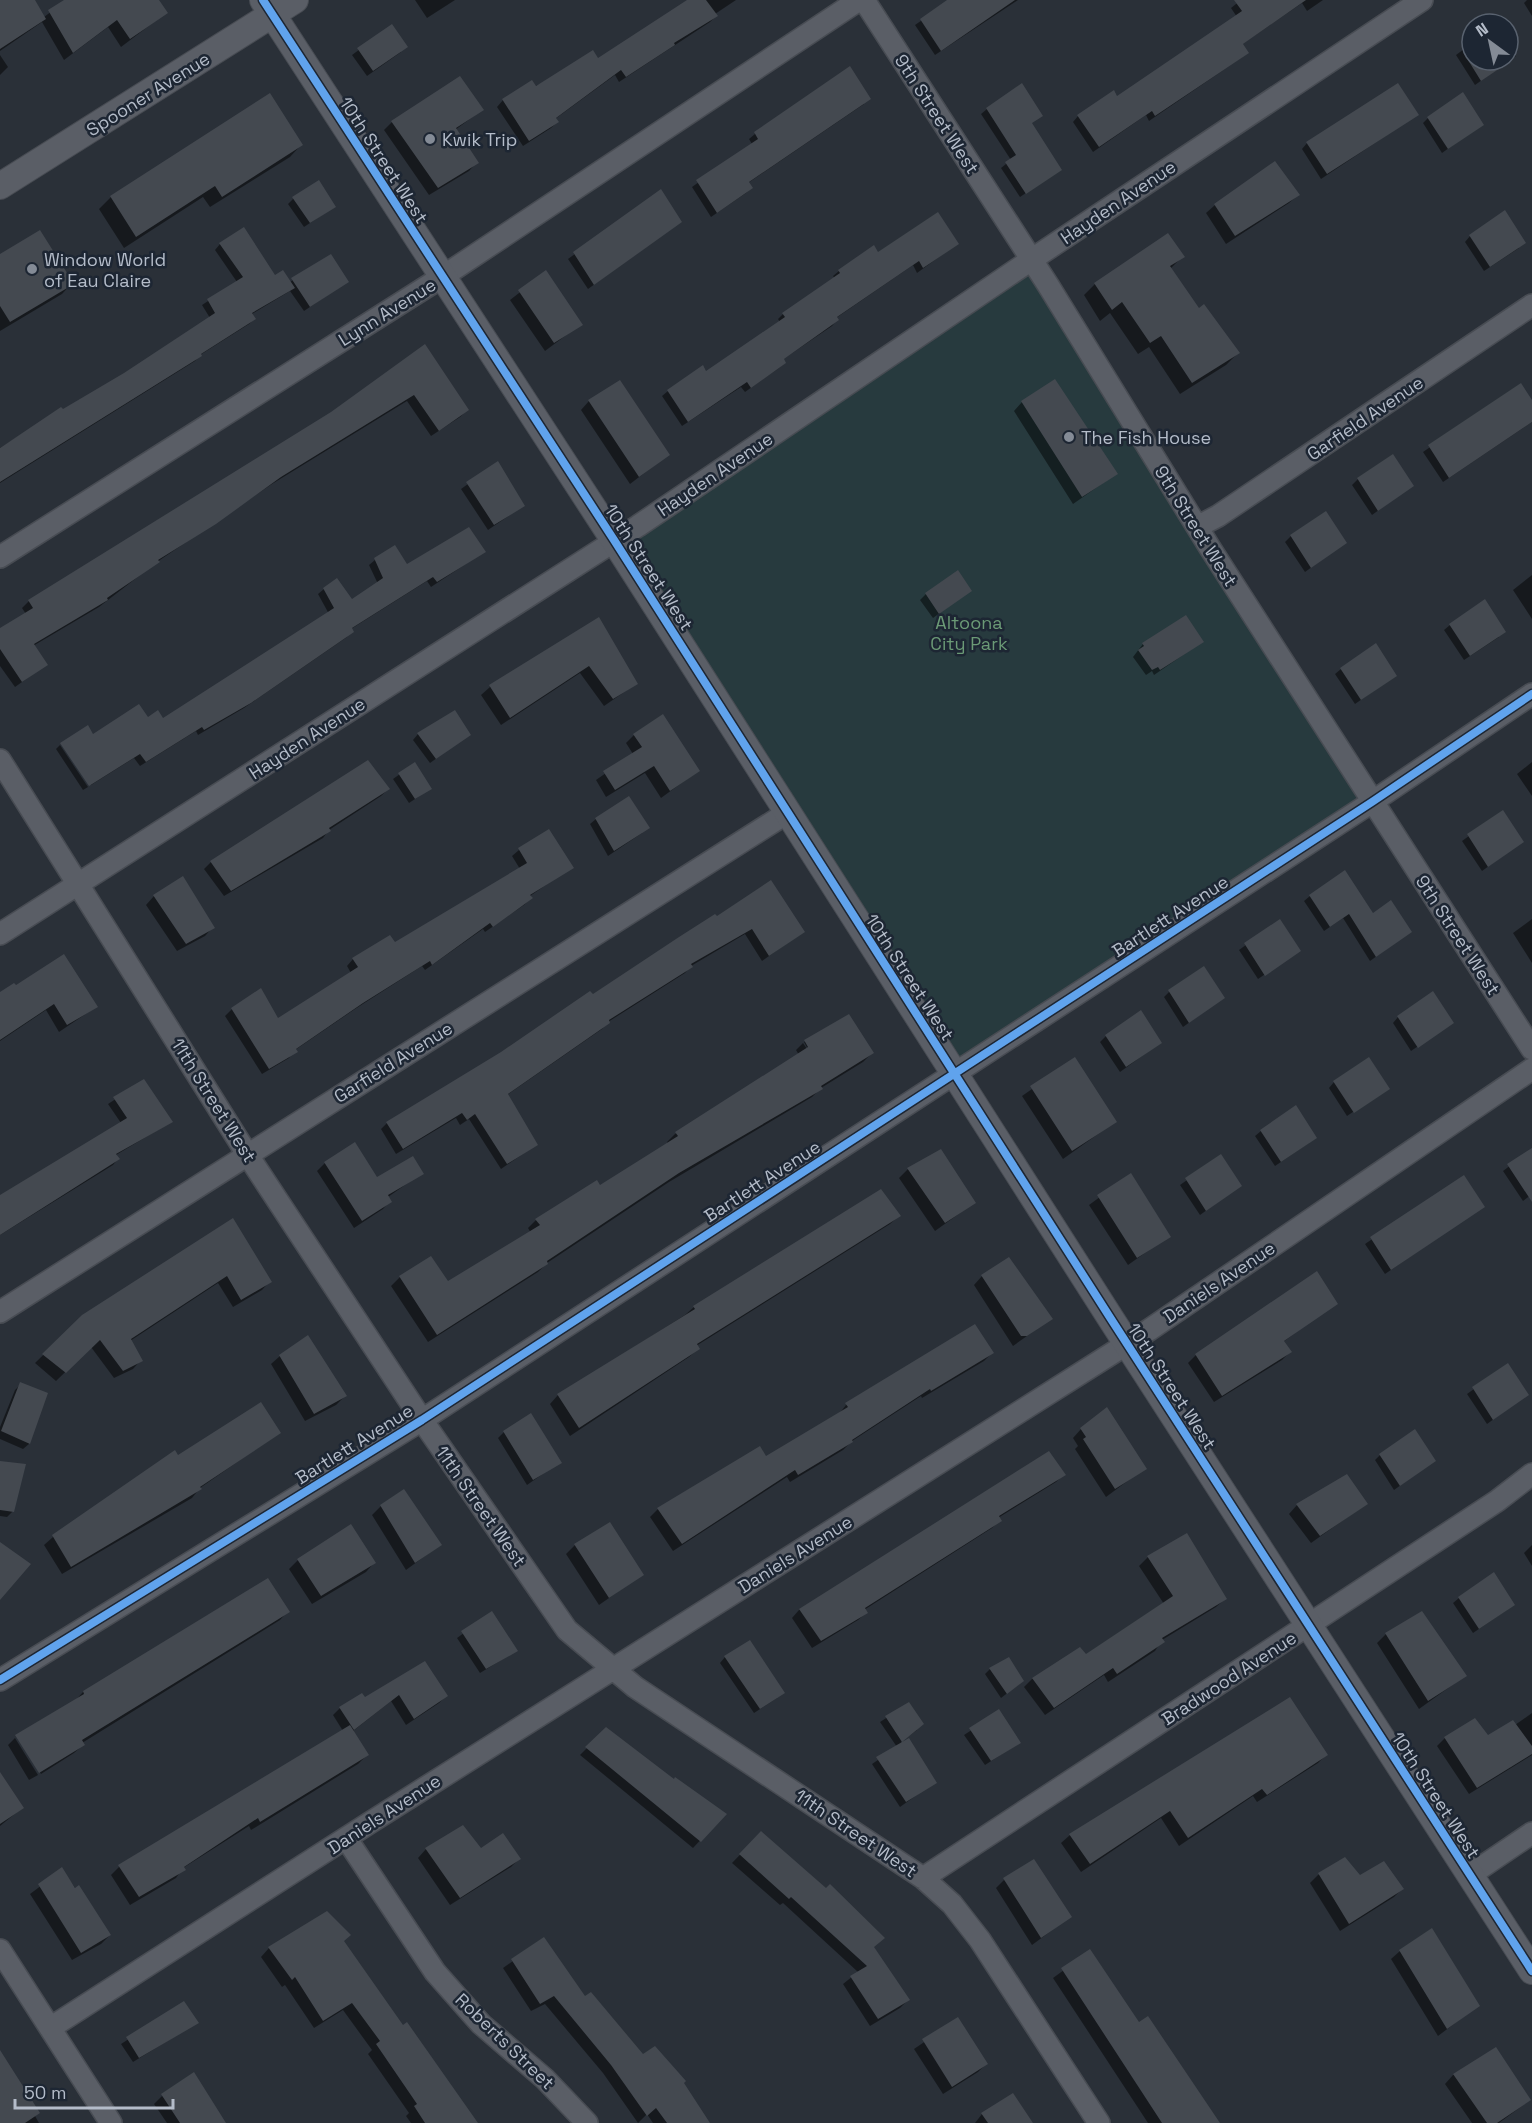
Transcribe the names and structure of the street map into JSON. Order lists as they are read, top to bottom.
{
  "streets": {
    "street": [
      "Spooner Avenue",
      "9th Street West",
      "10th Street West",
      "Hayden Avenue",
      "Lynn Avenue",
      "Garfield Avenue",
      "Bartlett Avenue",
      "11th Street West",
      "Daniels Avenue",
      "Bradwood Avenue",
      "Roberts Street"
    ]
  },
  "crossings": [
    ["Spooner Avenue", "10th Street West"],
    ["9th Street West", "Hayden Avenue"],
    ["9th Street West", "Garfield Avenue"],
    ["9th Street West", "Bartlett Avenue"],
    ["10th Street West", "Hayden Avenue"],
    ["10th Street West", "Lynn Avenue"],
    ["10th Street West", "Garfield Avenue"],
    ["10th Street West", "Bartlett Avenue"],
    ["10th Street West", "Daniels Avenue"],
    ["10th Street West", "Bradwood Avenue"],
    ["Hayden Avenue", "11th Street West"],
    ["Garfield Avenue", "11th Street West"],
    ["Bartlett Avenue", "11th Street West"],
    ["11th Street West", "Daniels Avenue"],
    ["11th Street West", "Bradwood Avenue"],
    ["Daniels Avenue", "Roberts Street"]
  ],
  "parks": ["Altoona City Park"],
  "places": ["Kwik Trip", "Window World of Eau Claire", "The Fish House"],
  "scale_bar": "50 m",
  "north": "top left"
}
